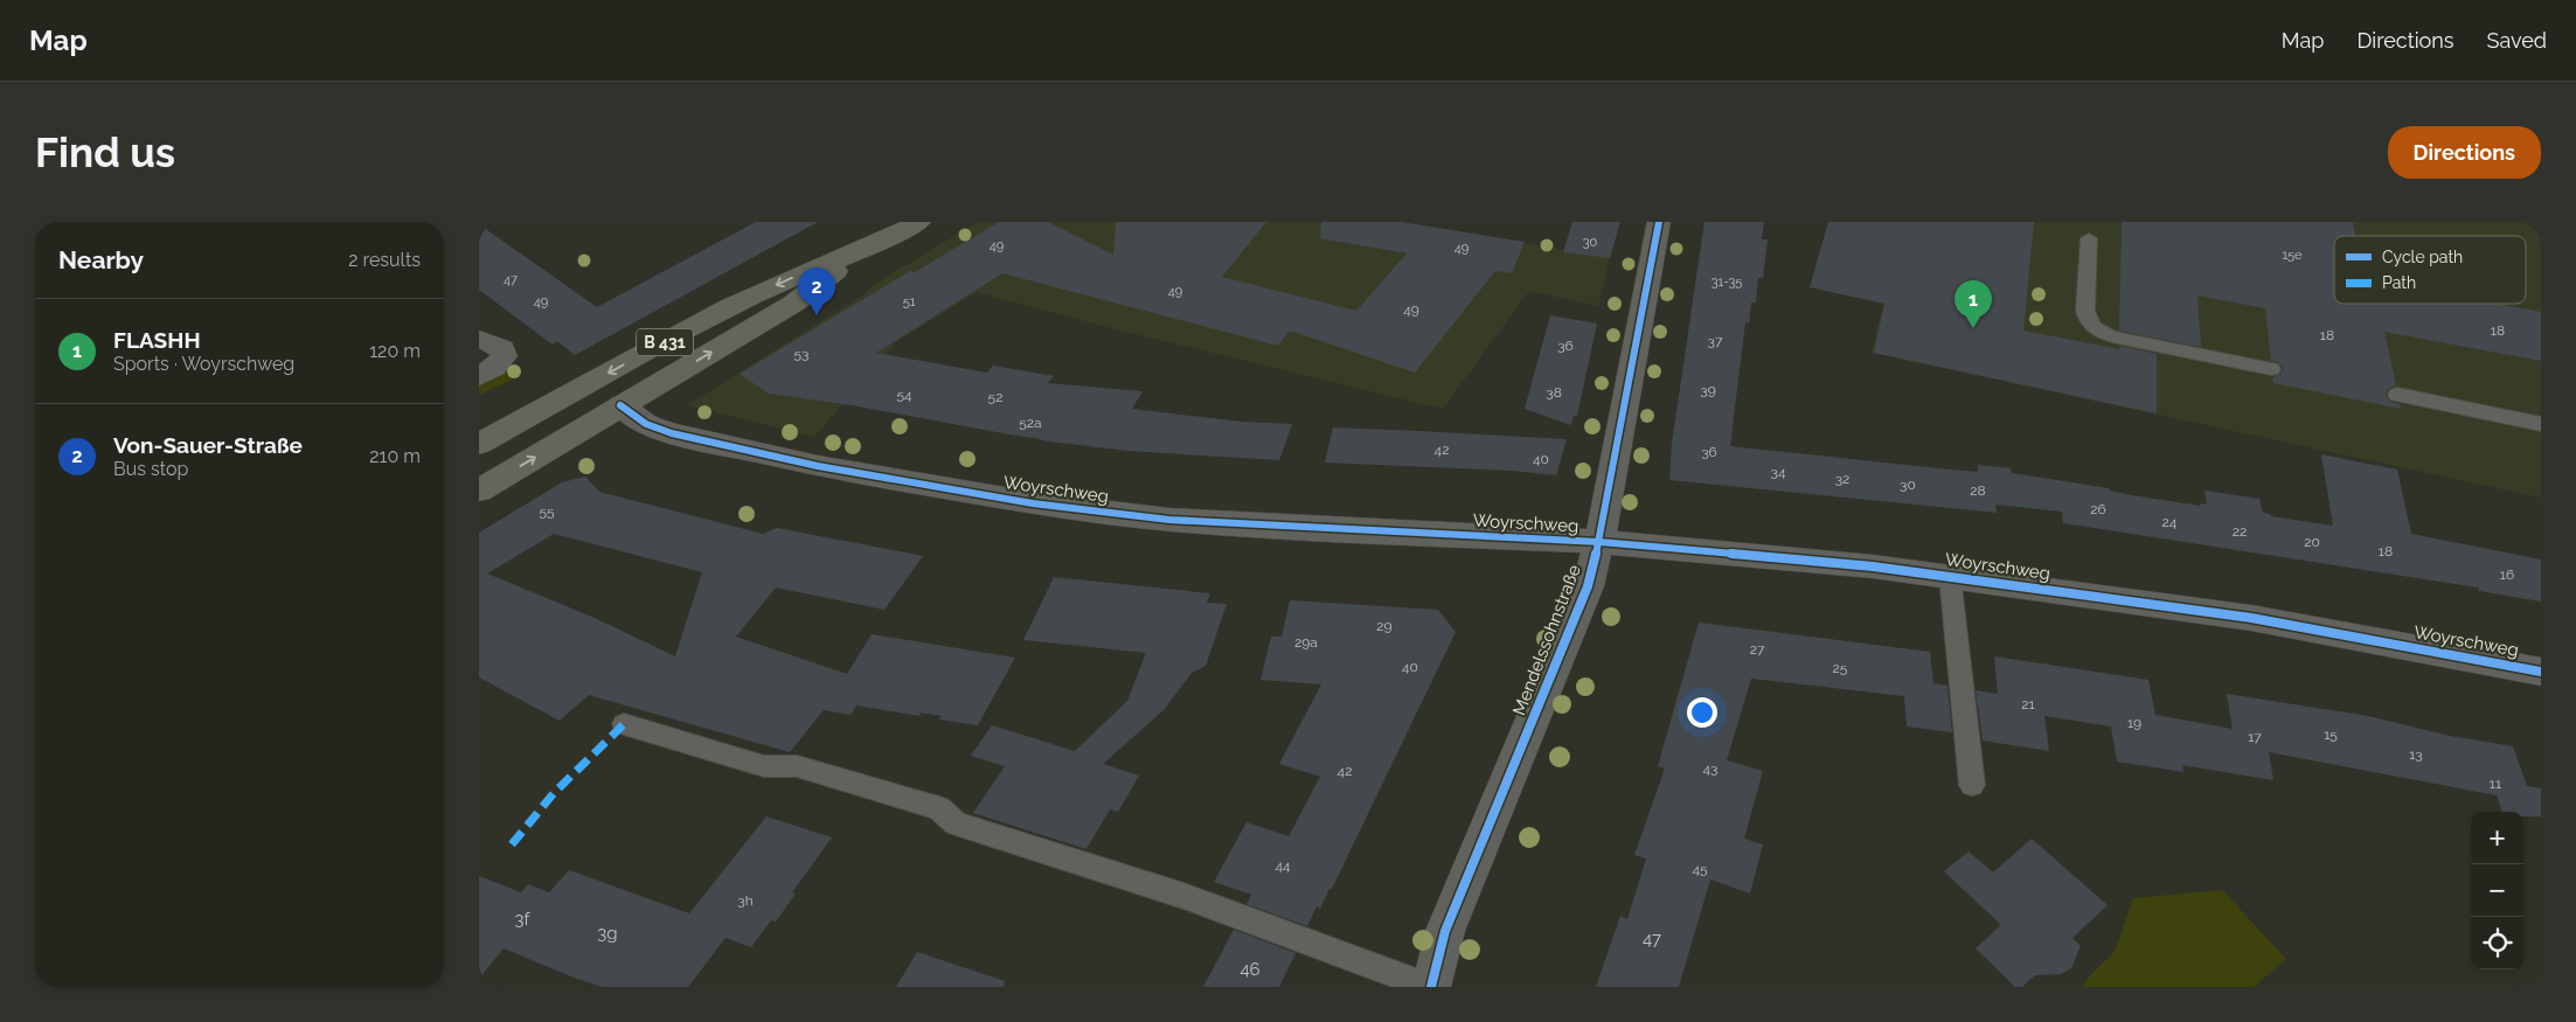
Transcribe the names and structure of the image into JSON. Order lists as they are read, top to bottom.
{
  "streets": {
    "main road": ["B 431"],
    "street": ["Woyrschweg", "Mendelssohnstraße"]
  },
  "crossings": [
    ["B 431", "Woyrschweg"],
    ["Woyrschweg", "Mendelssohnstraße"]
  ],
  "house_numbers": [
    "30",
    "49",
    "49",
    "15e",
    "47",
    "31-35",
    "49",
    "49",
    "51",
    "49",
    "18",
    "18",
    "37",
    "36",
    "53",
    "39",
    "38",
    "54",
    "52",
    "52a",
    "42",
    "36",
    "40",
    "34",
    "32",
    "30",
    "28",
    "26",
    "55",
    "24",
    "22",
    "20",
    "18",
    "16",
    "29",
    "29a",
    "27",
    "40",
    "25",
    "21",
    "19",
    "15",
    "17",
    "13",
    "43",
    "42",
    "11",
    "44",
    "45",
    "3h",
    "3f",
    "3g",
    "47",
    "46"
  ],
  "legend": ["Cycle path", "Path"],
  "page": {
    "header": "Map",
    "nav": ["Map", "Directions", "Saved"],
    "buttons": "Directions",
    "title": "Find us",
    "heading": ["Nearby", "2 results"],
    "pins": ["2", "1"],
    "list": [
      {
        "mark": "1",
        "name": "FLASHH",
        "note": "Sports · Woyrschweg",
        "value": "120 m"
      },
      {
        "mark": "2",
        "name": "Von-Sauer-Straße",
        "note": "Bus stop",
        "value": "210 m"
      }
    ],
    "map_buttons": ["+", "−"]
  }
}
